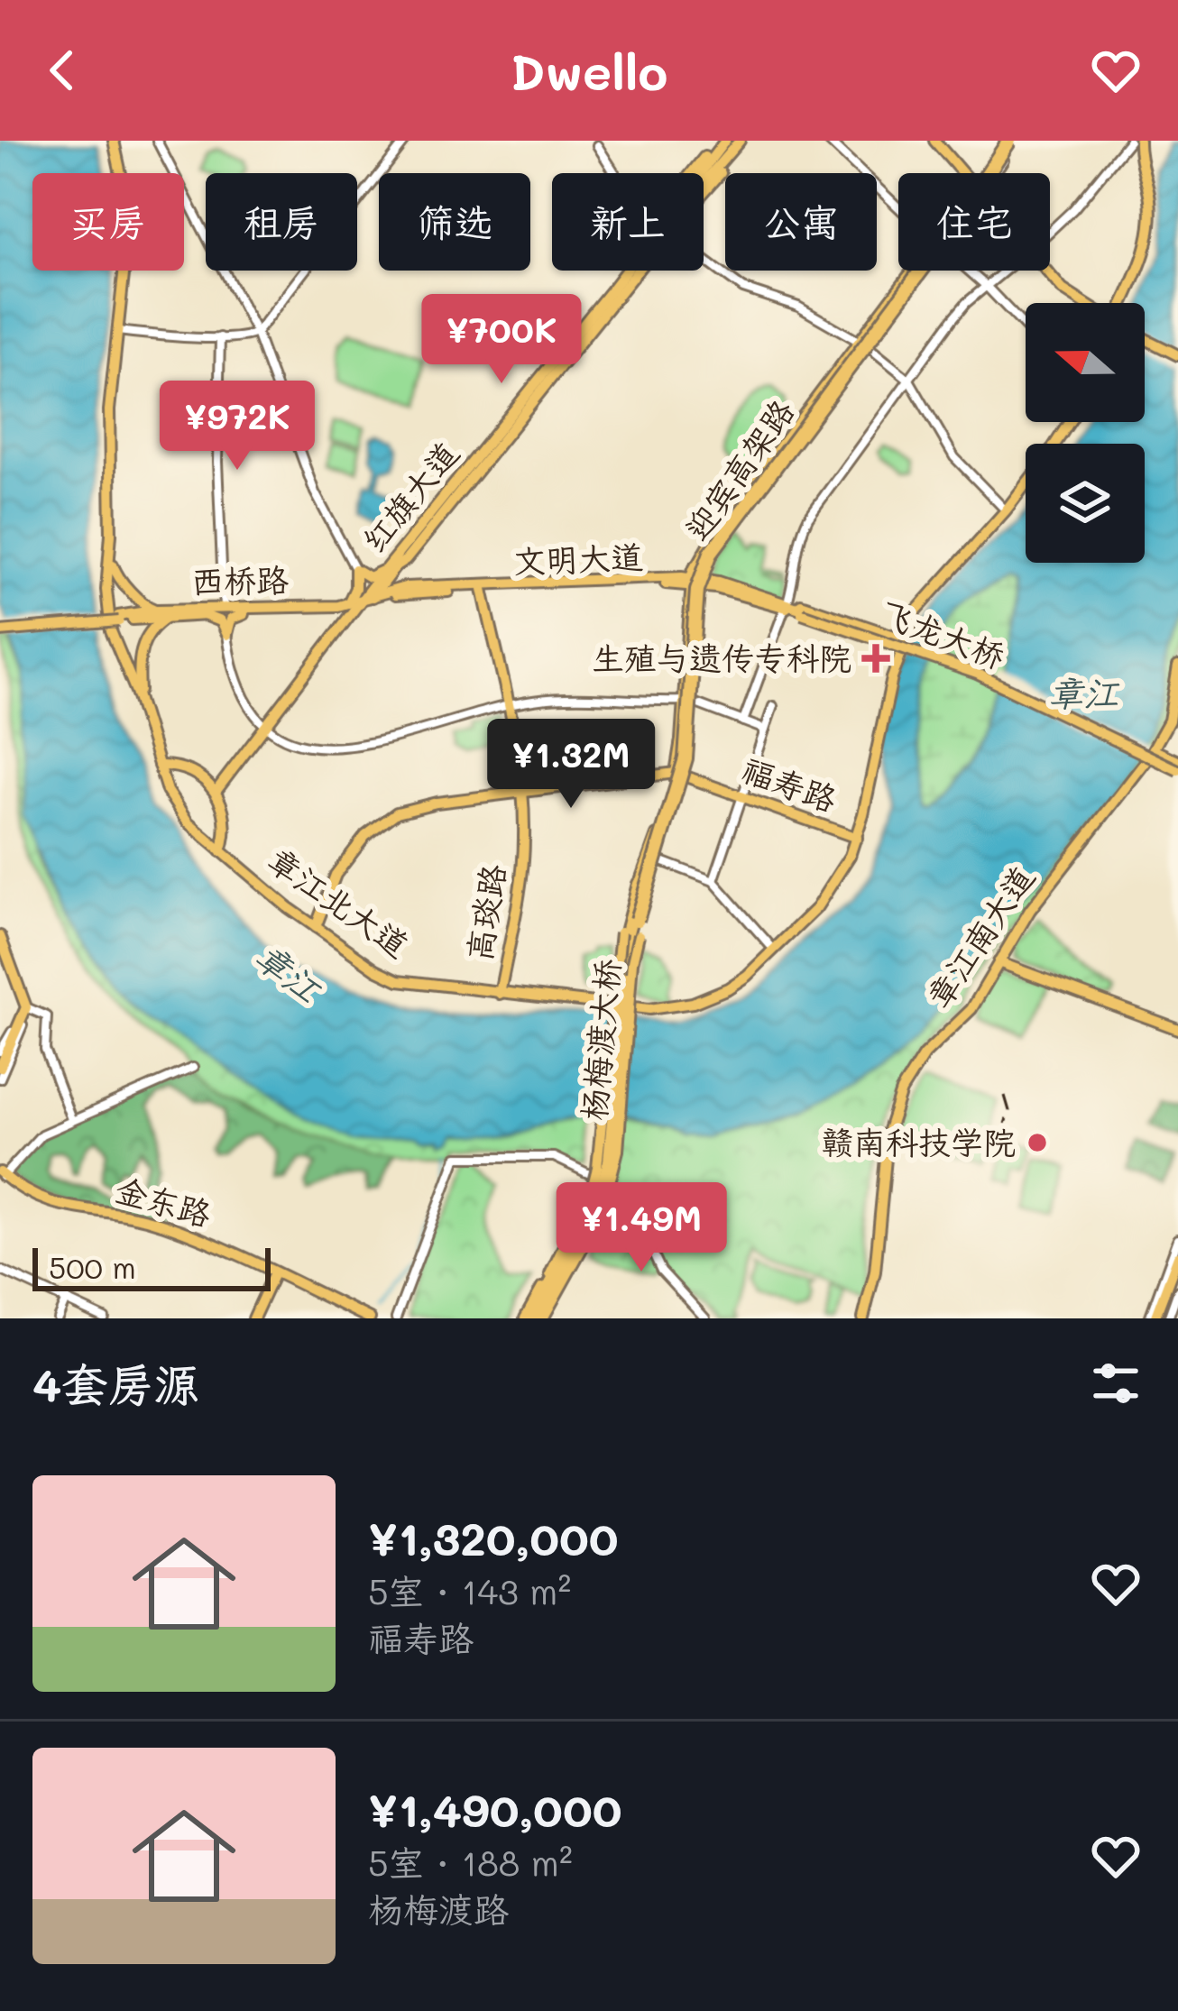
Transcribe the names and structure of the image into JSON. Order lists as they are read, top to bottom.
{
  "streets": {
    "highway": ["迎宾高架路"],
    "main road": [
      "红旗大道",
      "文明大道",
      "西桥路",
      "飞龙大桥",
      "福寿路",
      "章江北大道",
      "高琰路",
      "章江南大道",
      "杨梅渡大桥",
      "金东路"
    ]
  },
  "crossings": [
    ["迎宾高架路", "杨梅渡大桥"],
    ["红旗大道", "文明大道"],
    ["红旗大道", "西桥路"],
    ["文明大道", "西桥路"],
    ["文明大道", "飞龙大桥"],
    ["文明大道", "高琰路"],
    ["福寿路", "章江北大道"],
    ["福寿路", "高琰路"],
    ["章江北大道", "高琰路"]
  ],
  "water": ["章江"],
  "places": {
    "health": ["生殖与遗传专科院"],
    "other": ["赣南科技学院"]
  },
  "scale_bar": "500 m",
  "north": "left",
  "page": {
    "header": "Dwello",
    "chip": [
      "买房",
      "租房",
      "筛选",
      "新上",
      "公寓",
      "住宅"
    ],
    "price": [
      "¥700K",
      "¥972K",
      "¥1.32M",
      "¥1.49M"
    ],
    "scale": "500 m",
    "heading": "4套房源",
    "list": [
      {
        "name": "¥1,320,000",
        "note": "5室 · 143 m² · 福寿路"
      },
      {
        "name": "¥1,490,000",
        "note": "5室 · 188 m² · 杨梅渡路"
      }
    ]
  }
}
